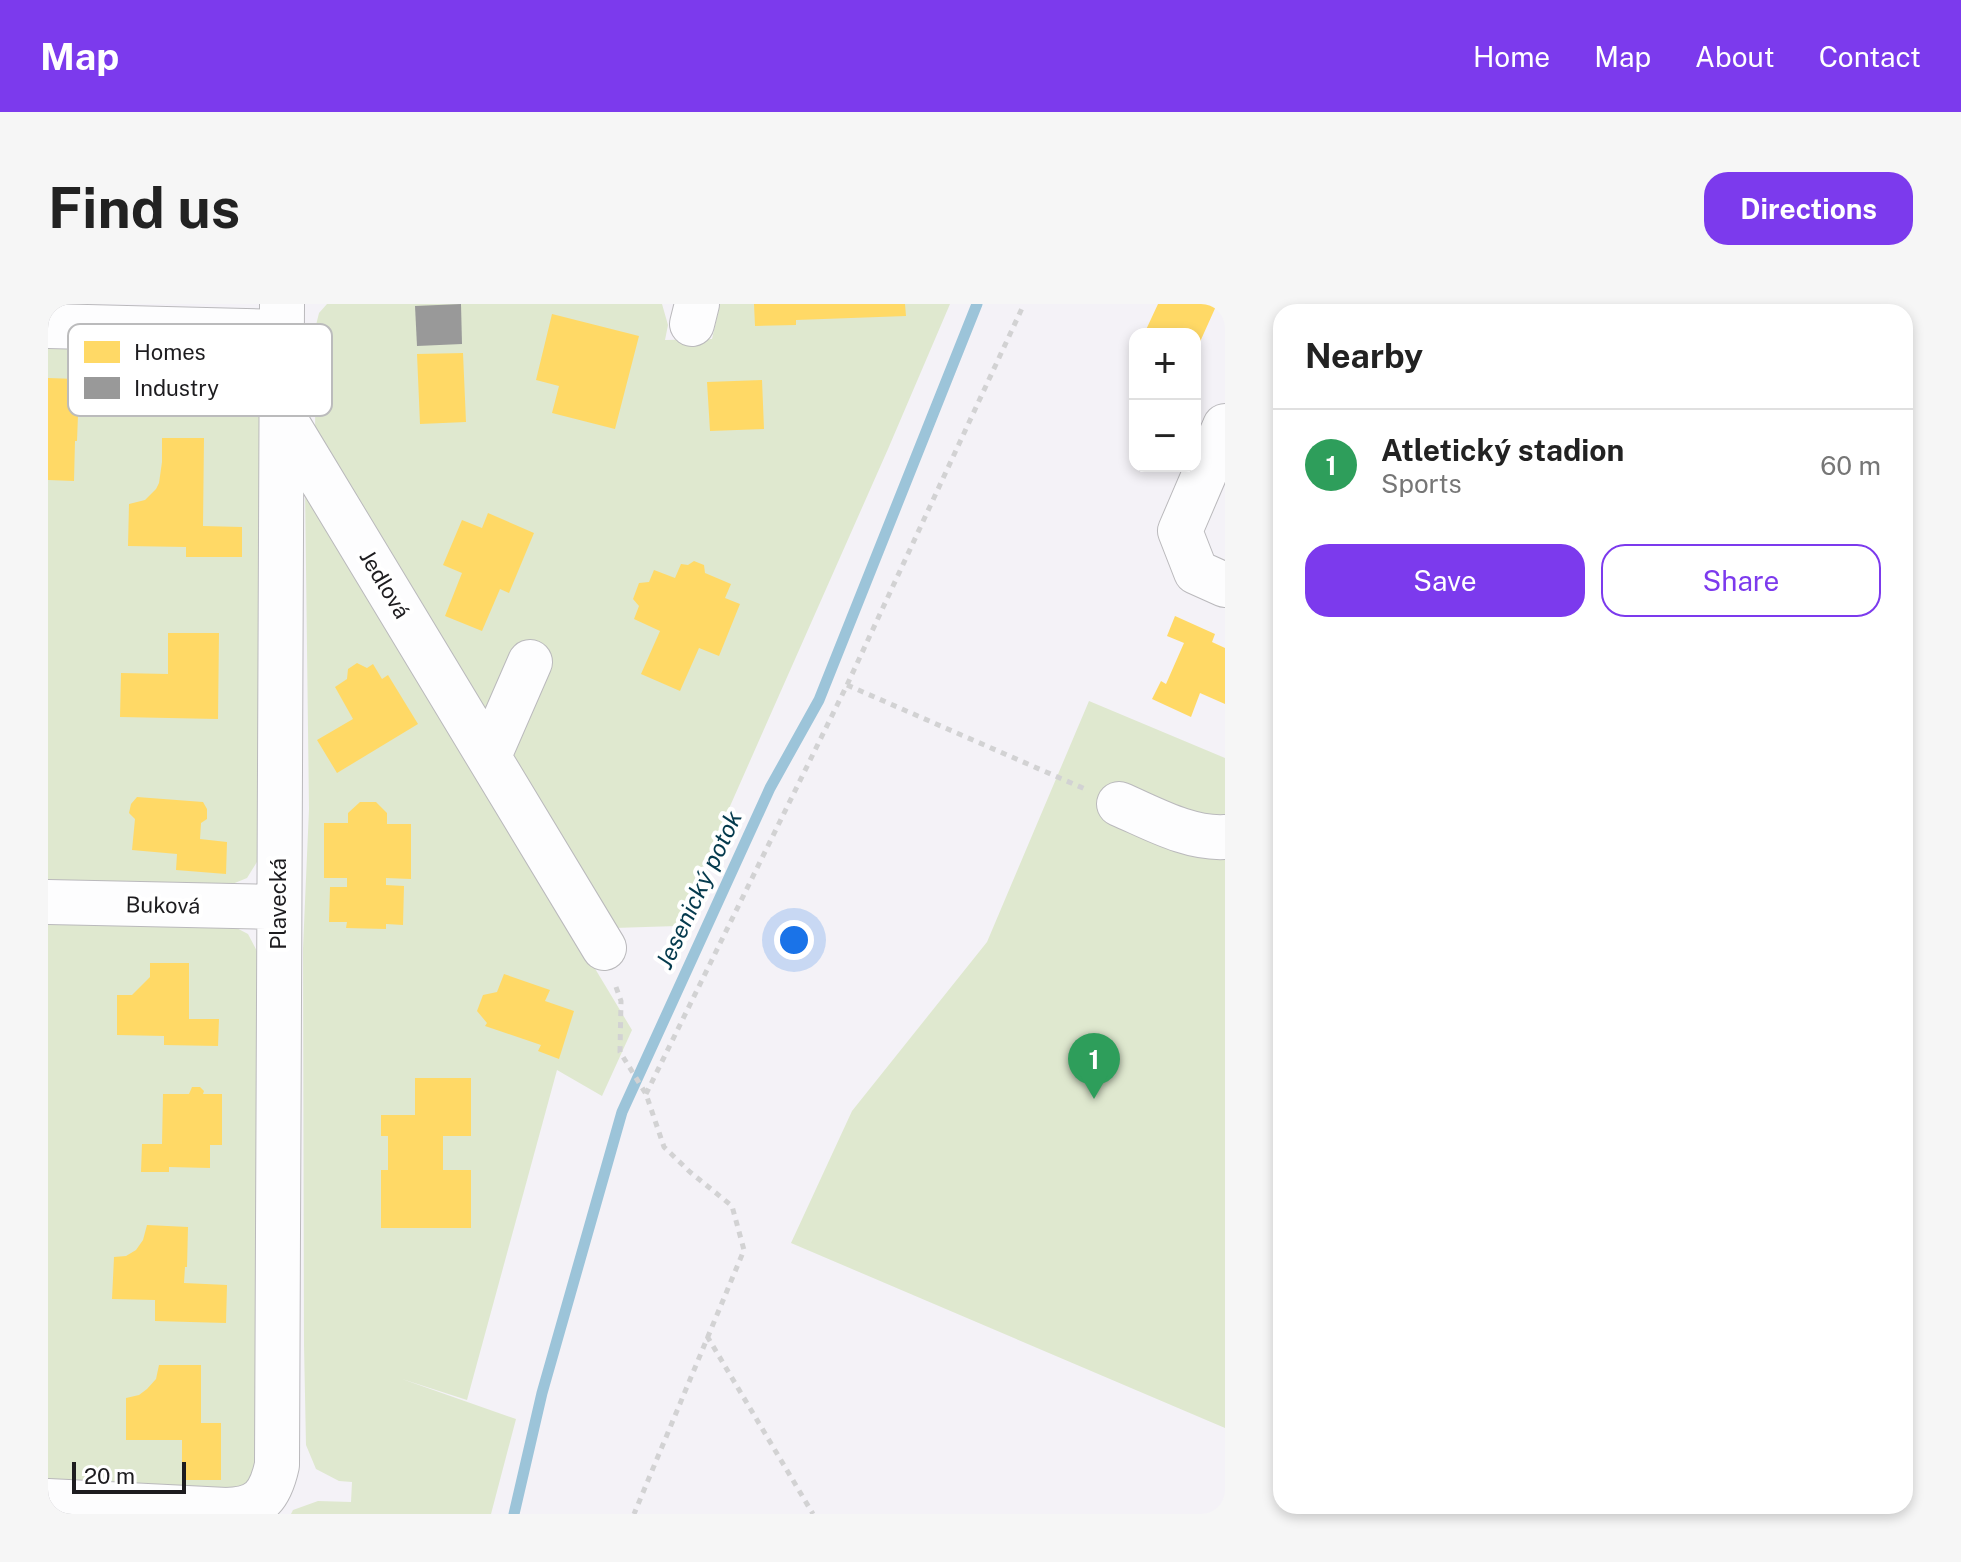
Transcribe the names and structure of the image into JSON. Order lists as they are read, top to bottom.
{
  "streets": {
    "street": ["Jedlová", "Plavecká", "Buková"]
  },
  "crossings": [
    ["Plavecká", "Buková"]
  ],
  "water": ["Jesenický potok"],
  "legend": ["Homes", "Industry"],
  "scale_bar": "20 m",
  "page": {
    "header": "Map",
    "nav": [
      "Home",
      "Map",
      "About",
      "Contact"
    ],
    "buttons": [
      "Directions",
      ["Save", "Share"]
    ],
    "title": "Find us",
    "heading": "Nearby",
    "map_buttons": ["+", "−"],
    "list": [
      {
        "mark": "1",
        "name": "Atletický stadion",
        "note": "Sports",
        "value": "60 m"
      }
    ],
    "pins": "1",
    "scale": "20 m"
  }
}
